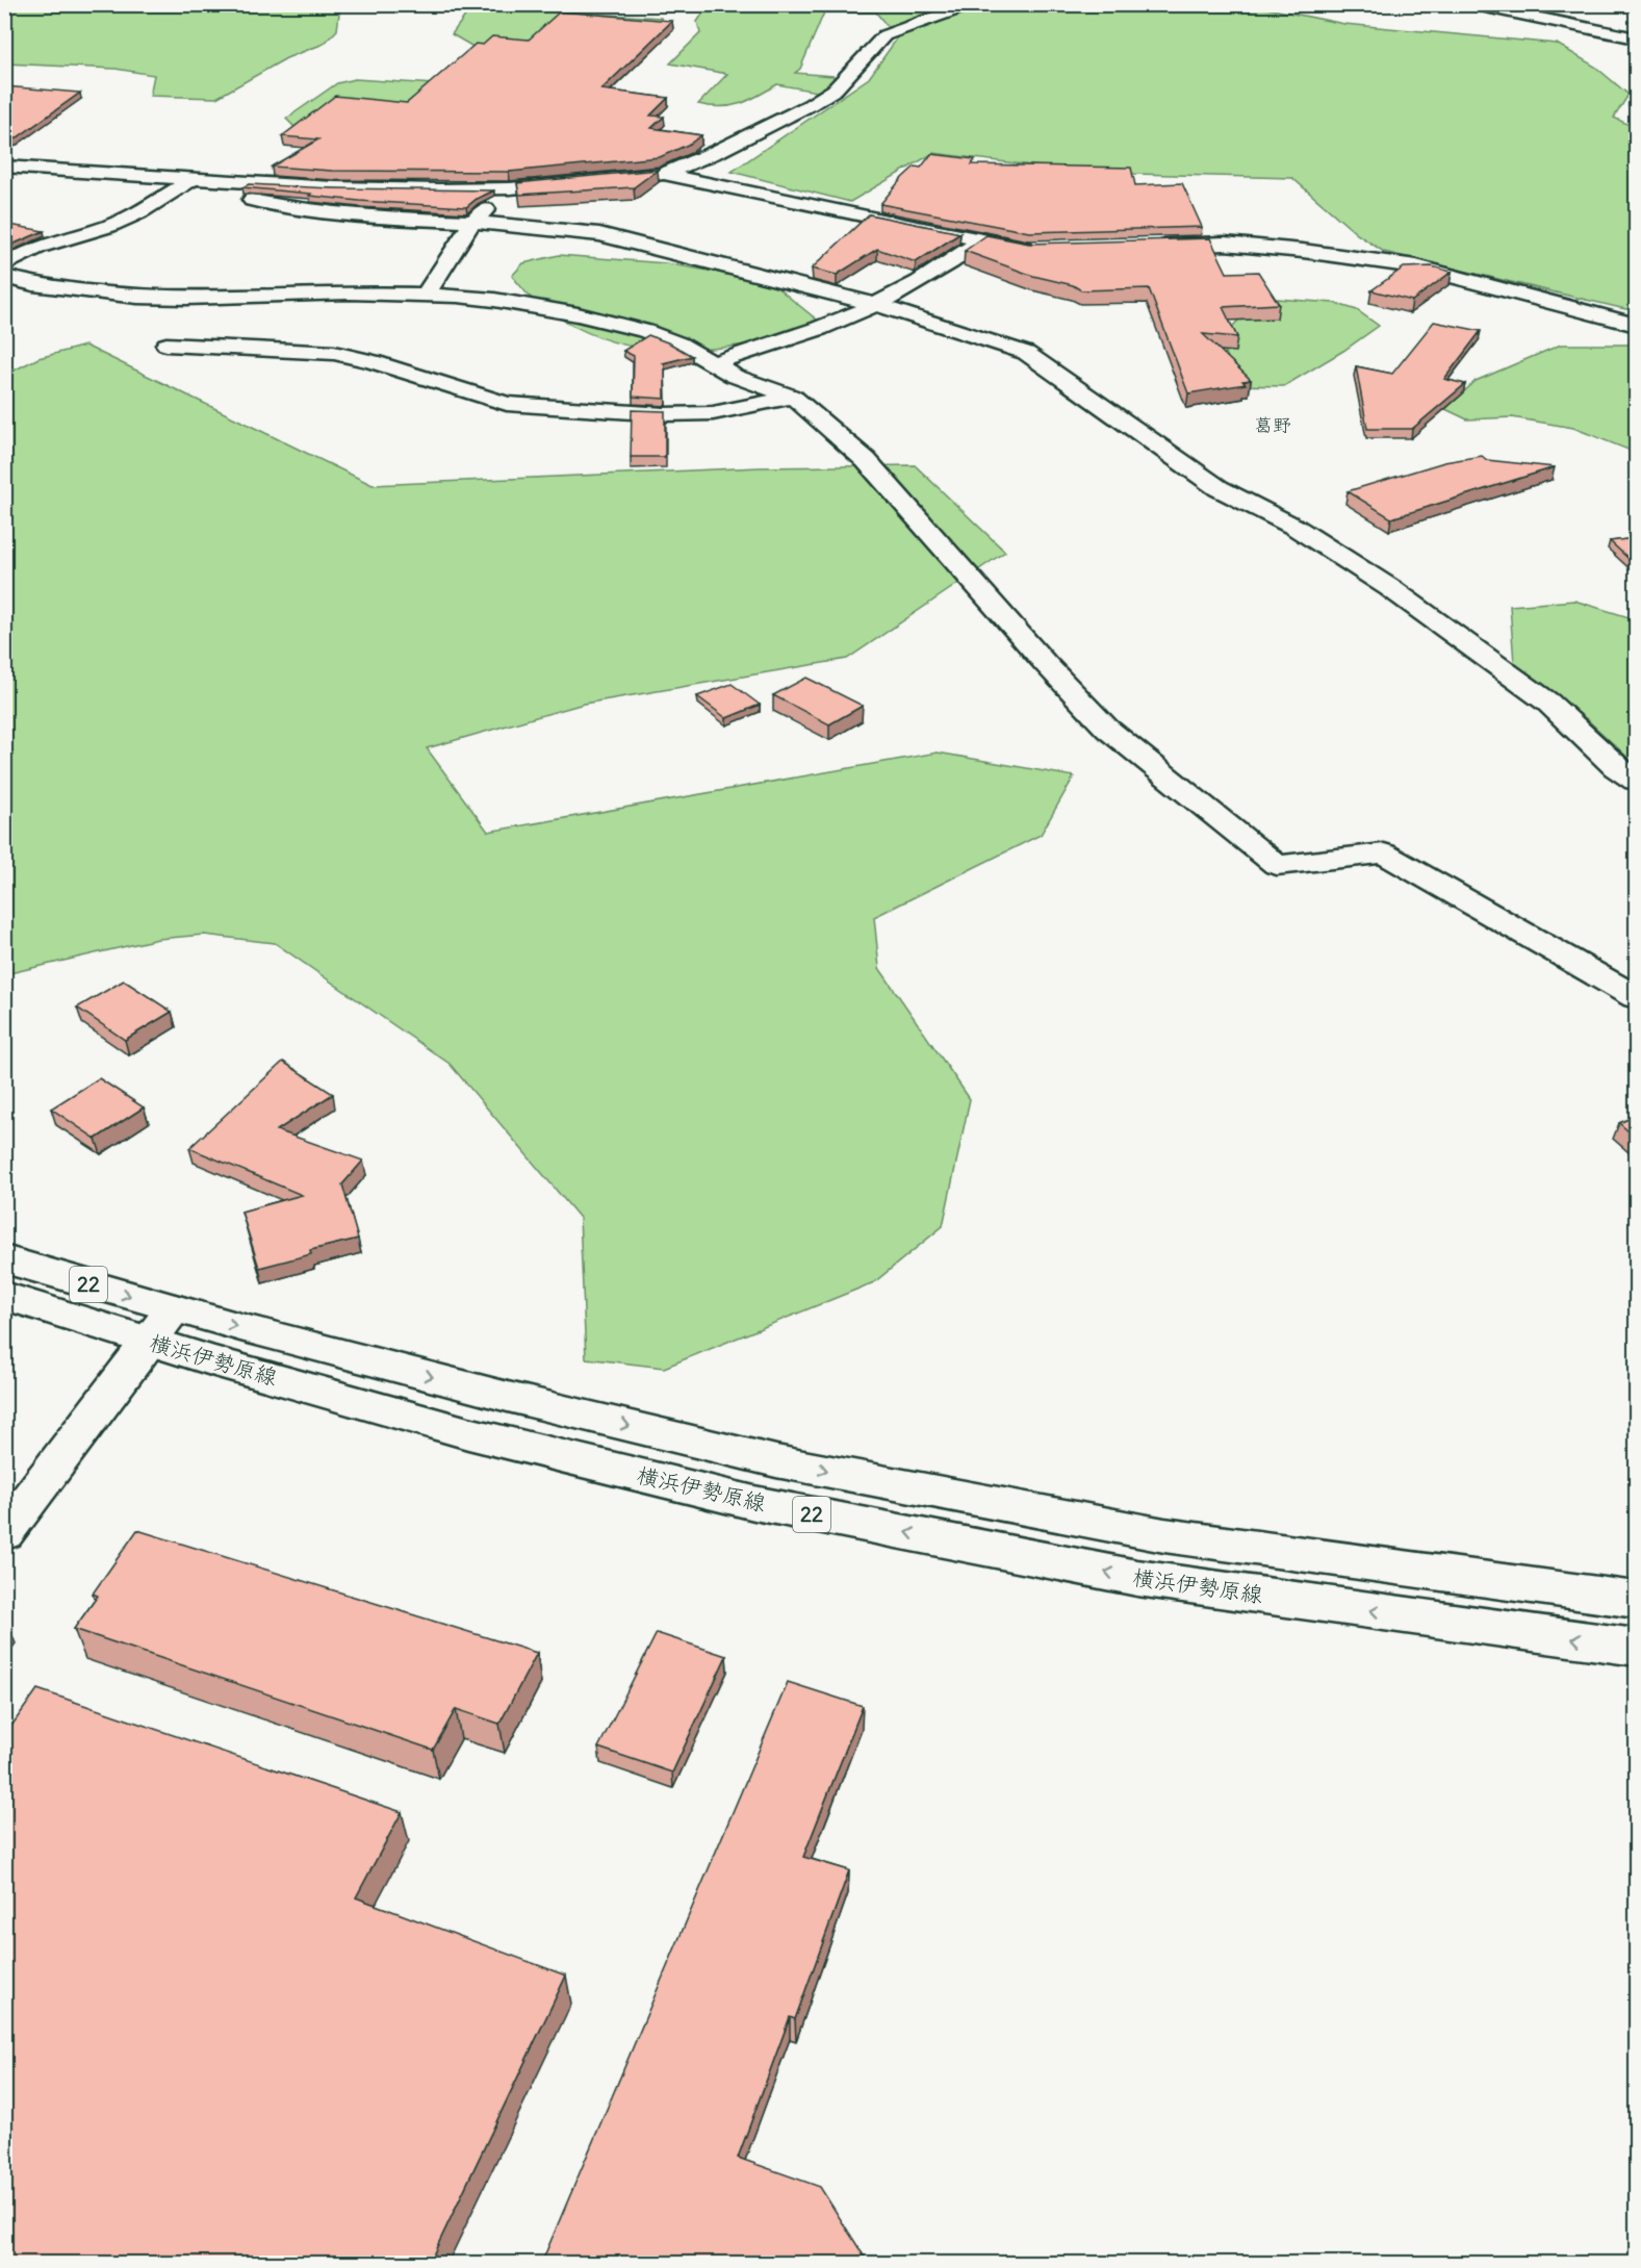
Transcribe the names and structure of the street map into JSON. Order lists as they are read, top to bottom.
{
  "streets": {
    "street": ["22", "横浜伊勢原線"]
  },
  "districts": ["葛野"]
}
